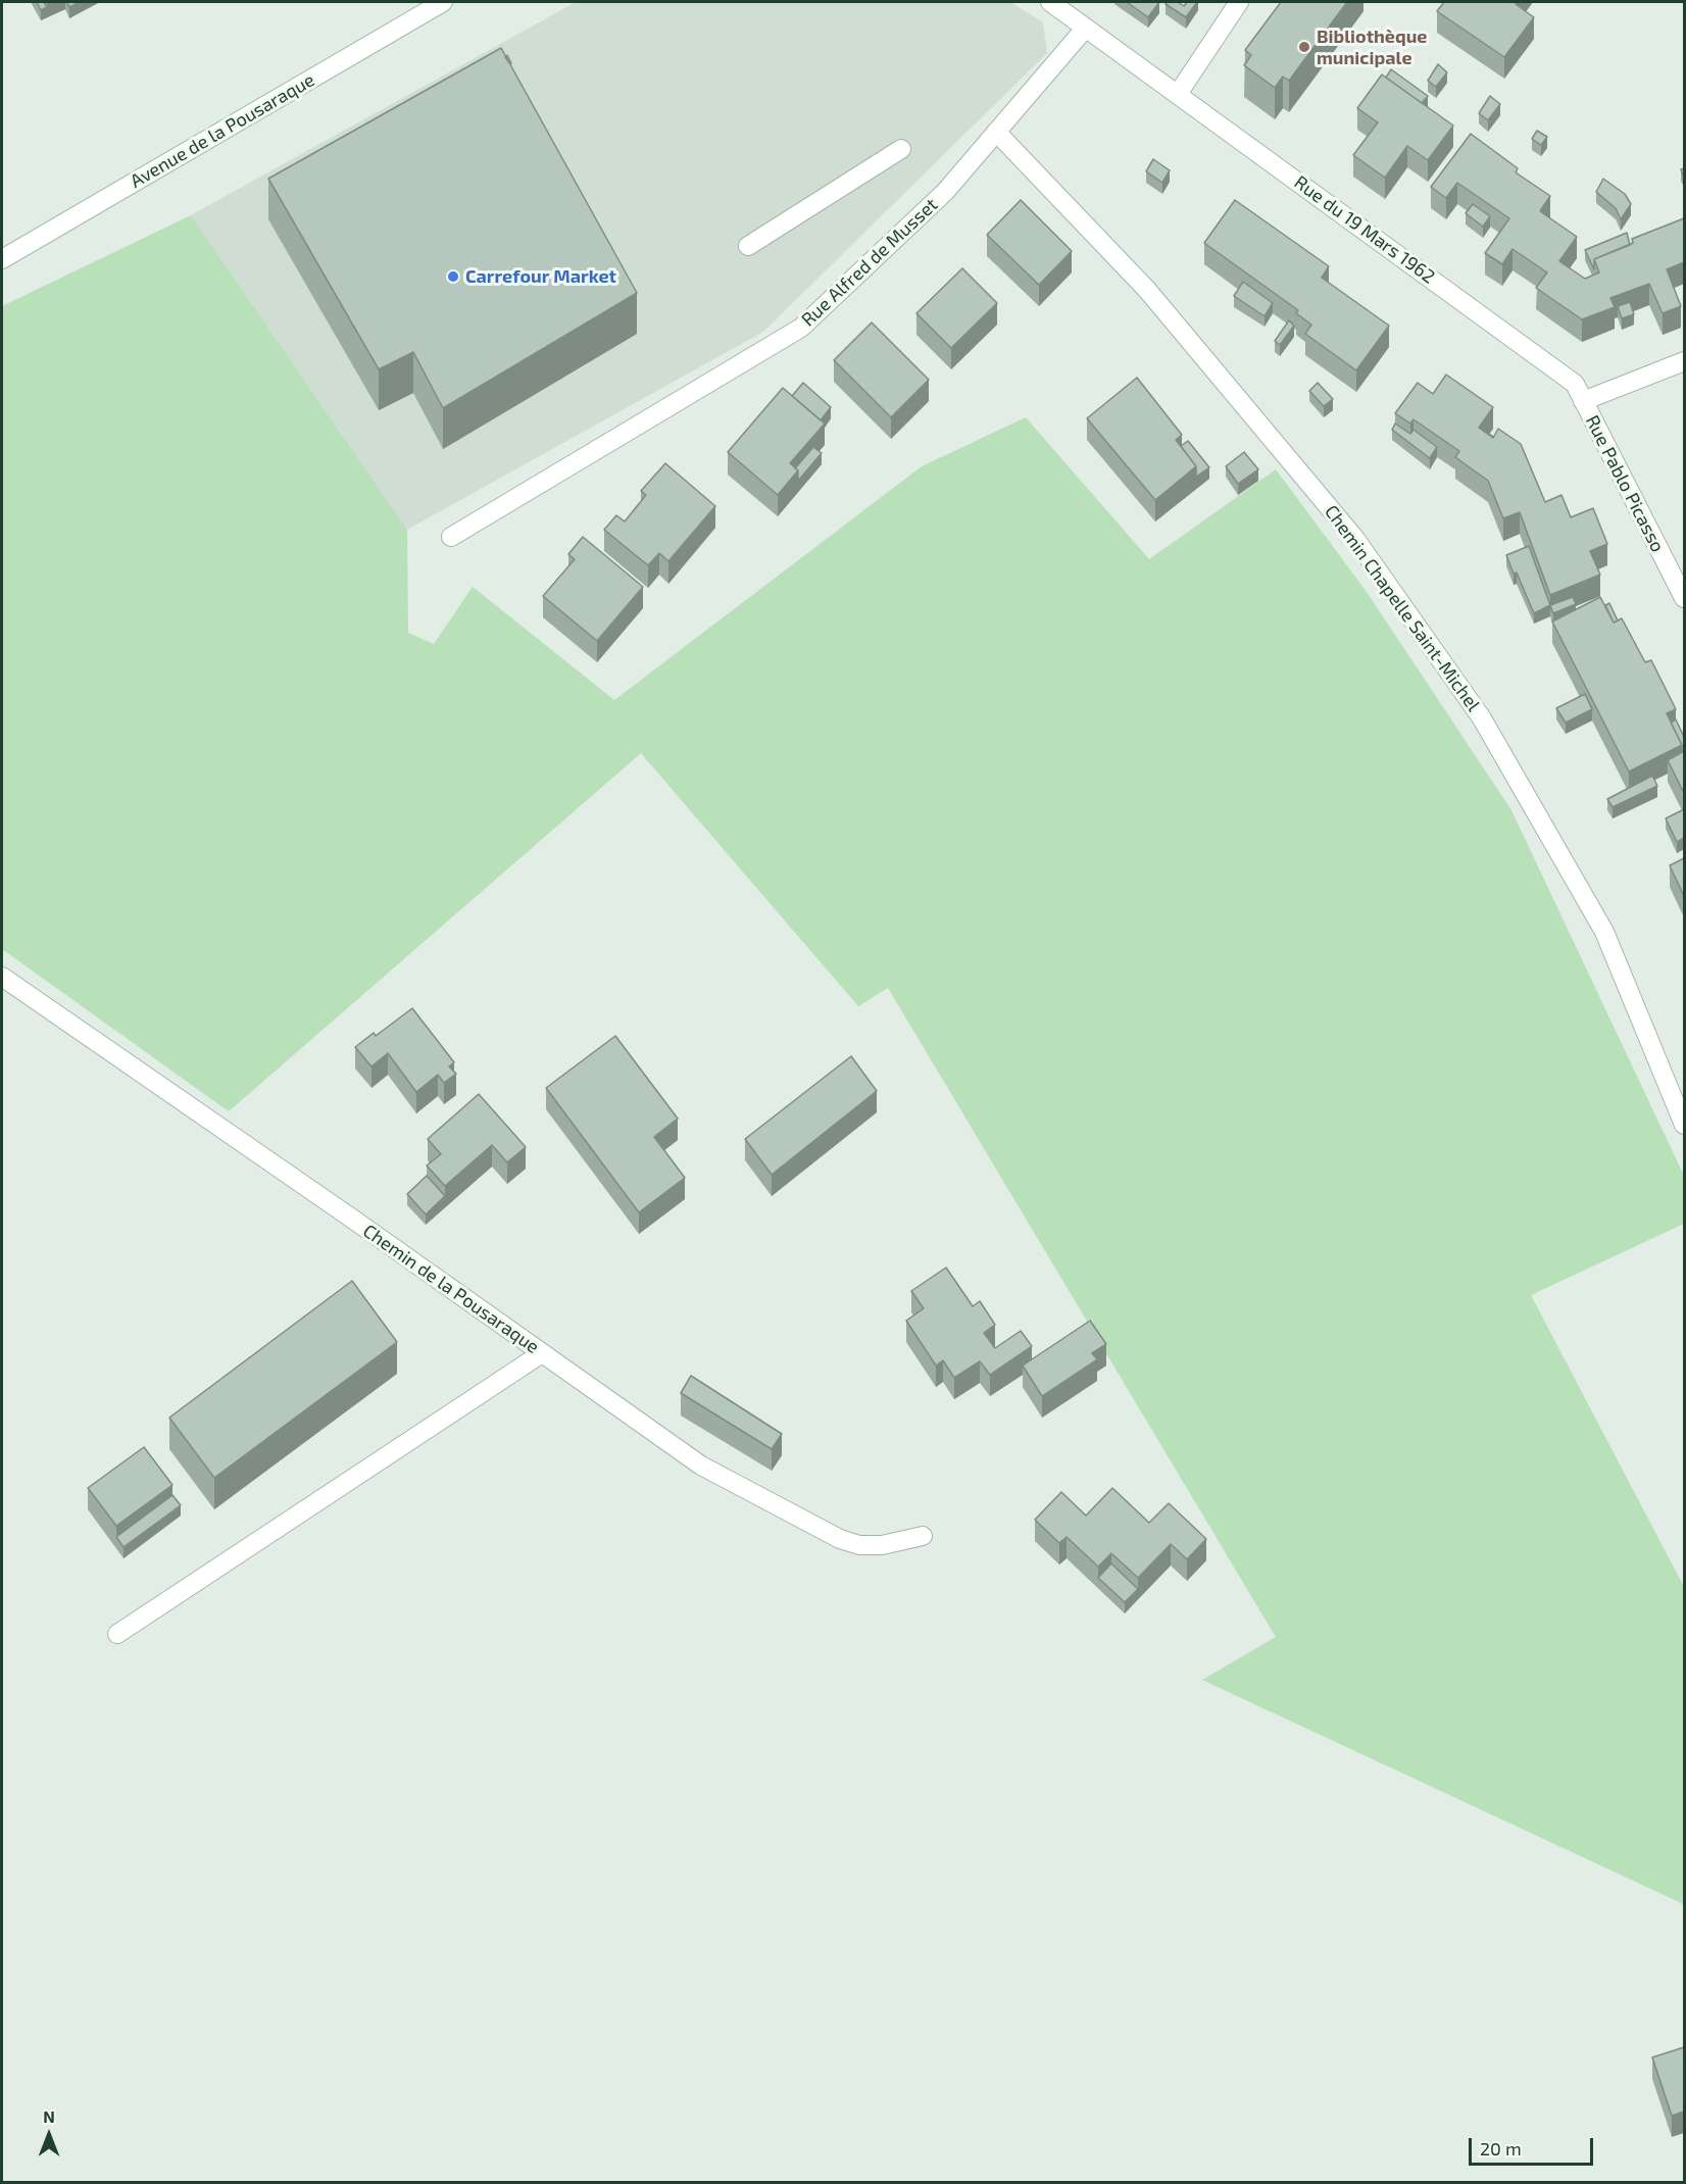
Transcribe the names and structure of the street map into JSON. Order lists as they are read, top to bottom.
{
  "streets": {
    "street": [
      "Avenue de la Pousaraque",
      "Rue du 19 Mars 1962",
      "Rue Alfred de Musset",
      "Rue Pablo Picasso",
      "Chemin Chapelle Saint-Michel",
      "Chemin de la Pousaraque"
    ]
  },
  "crossings": [
    ["Rue du 19 Mars 1962", "Rue Alfred de Musset"],
    ["Rue du 19 Mars 1962", "Rue Pablo Picasso"],
    ["Rue Alfred de Musset", "Chemin Chapelle Saint-Michel"]
  ],
  "places": ["Bibliothèque municipale", "Carrefour Market"],
  "scale_bar": "20 m",
  "north": "top"
}
